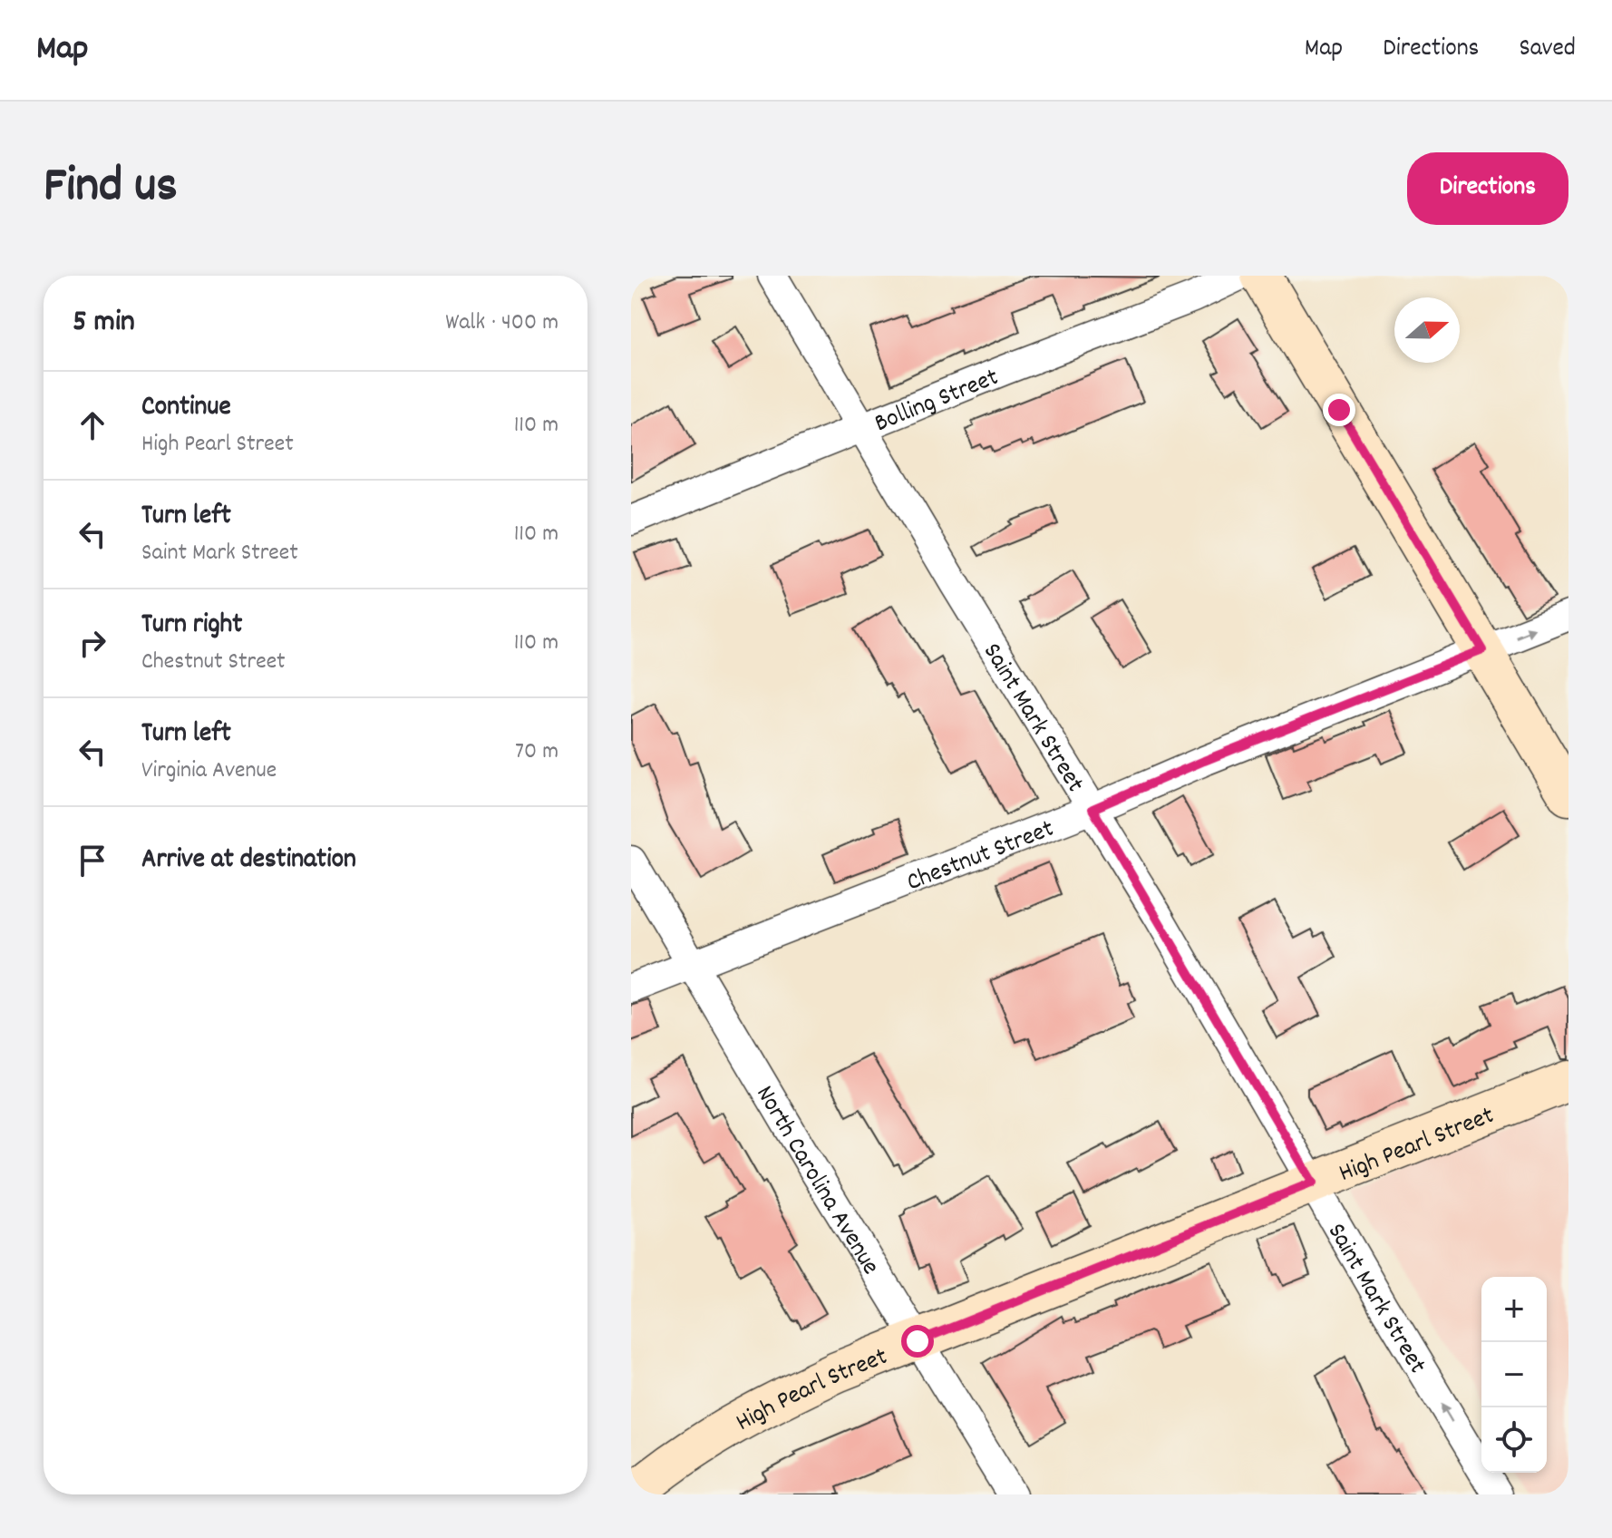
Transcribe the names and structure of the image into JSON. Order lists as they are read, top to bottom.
{
  "streets": {
    "street": [
      "Bolling Street",
      "Saint Mark Street",
      "Chestnut Street",
      "High Pearl Street",
      "North Carolina Avenue"
    ]
  },
  "crossings": [
    ["Bolling Street", "Saint Mark Street"],
    ["Saint Mark Street", "Chestnut Street"],
    ["Saint Mark Street", "High Pearl Street"],
    ["Chestnut Street", "North Carolina Avenue"],
    ["High Pearl Street", "North Carolina Avenue"]
  ],
  "north": "right",
  "page": {
    "header": "Map",
    "nav": ["Map", "Directions", "Saved"],
    "title": "Find us",
    "buttons": "Directions",
    "heading": ["5 min", "Walk · 400 m"],
    "list": [
      ["Continue", "High Pearl Street", "110 m"],
      ["Turn left", "Saint Mark Street", "110 m"],
      ["Turn right", "Chestnut Street", "110 m"],
      ["Turn left", "Virginia Avenue", "70 m"],
      "Arrive at destination"
    ],
    "map_buttons": ["+", "−"]
  }
}
